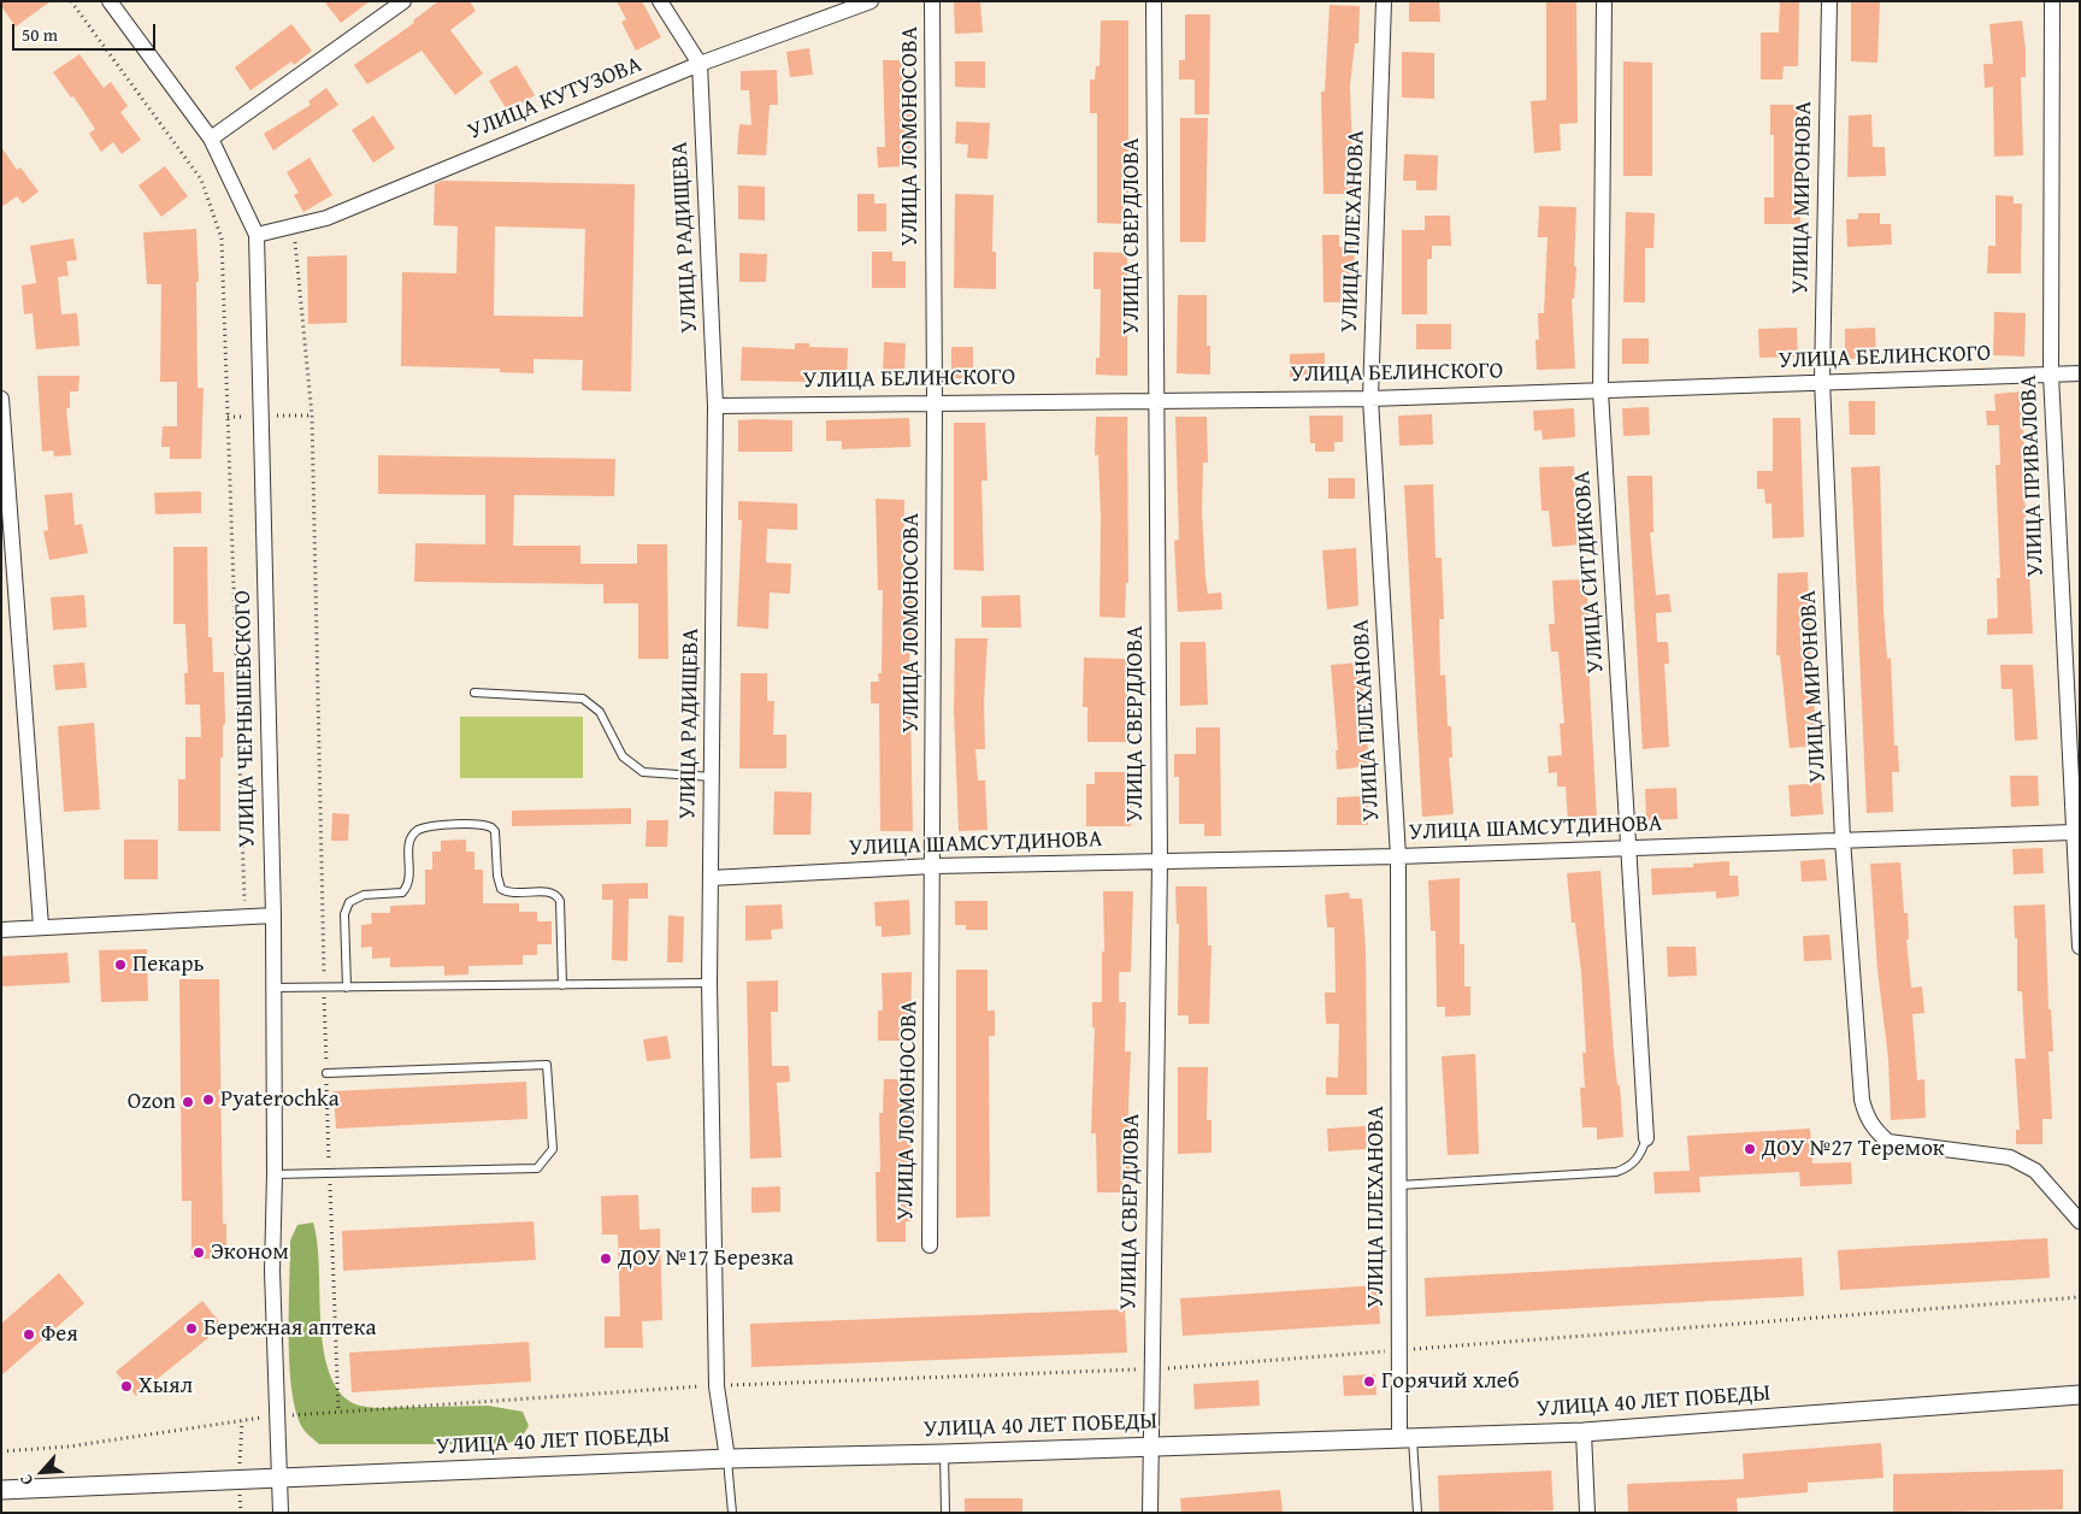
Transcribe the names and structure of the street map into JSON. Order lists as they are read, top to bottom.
{
  "streets": {
    "street": [
      "УЛИЦА КУТУЗОВА",
      "УЛИЦА ЛОМОНОСОВА",
      "УЛИЦА МИРОНОВА",
      "УЛИЦА ПЛЕХАНОВА",
      "УЛИЦА СВЕРДЛОВА",
      "УЛИЦА РАДИЩЕВА",
      "УЛИЦА БЕЛИНСКОГО",
      "УЛИЦА ПРИВАЛОВА",
      "УЛИЦА СИТДИКОВА",
      "УЛИЦА ЧЕРНЫШЕВСКОГО",
      "УЛИЦА ШАМСУТДИНОВА",
      "УЛИЦА 40 ЛЕТ ПОБЕДЫ"
    ]
  },
  "crossings": [
    ["УЛИЦА КУТУЗОВА", "УЛИЦА РАДИЩЕВА"],
    ["УЛИЦА КУТУЗОВА", "УЛИЦА ЧЕРНЫШЕВСКОГО"],
    ["УЛИЦА ЛОМОНОСОВА", "УЛИЦА БЕЛИНСКОГО"],
    ["УЛИЦА ЛОМОНОСОВА", "УЛИЦА ШАМСУТДИНОВА"],
    ["УЛИЦА МИРОНОВА", "УЛИЦА БЕЛИНСКОГО"],
    ["УЛИЦА МИРОНОВА", "УЛИЦА ШАМСУТДИНОВА"],
    ["УЛИЦА ПЛЕХАНОВА", "УЛИЦА БЕЛИНСКОГО"],
    ["УЛИЦА ПЛЕХАНОВА", "УЛИЦА ШАМСУТДИНОВА"],
    ["УЛИЦА ПЛЕХАНОВА", "УЛИЦА 40 ЛЕТ ПОБЕДЫ"],
    ["УЛИЦА СВЕРДЛОВА", "УЛИЦА БЕЛИНСКОГО"],
    ["УЛИЦА СВЕРДЛОВА", "УЛИЦА ШАМСУТДИНОВА"],
    ["УЛИЦА СВЕРДЛОВА", "УЛИЦА 40 ЛЕТ ПОБЕДЫ"],
    ["УЛИЦА РАДИЩЕВА", "УЛИЦА БЕЛИНСКОГО"],
    ["УЛИЦА РАДИЩЕВА", "УЛИЦА ШАМСУТДИНОВА"],
    ["УЛИЦА РАДИЩЕВА", "УЛИЦА 40 ЛЕТ ПОБЕДЫ"],
    ["УЛИЦА БЕЛИНСКОГО", "УЛИЦА ПРИВАЛОВА"],
    ["УЛИЦА БЕЛИНСКОГО", "УЛИЦА СИТДИКОВА"],
    ["УЛИЦА ПРИВАЛОВА", "УЛИЦА ШАМСУТДИНОВА"],
    ["УЛИЦА СИТДИКОВА", "УЛИЦА ШАМСУТДИНОВА"],
    ["УЛИЦА ЧЕРНЫШЕВСКОГО", "УЛИЦА 40 ЛЕТ ПОБЕДЫ"]
  ],
  "places": [
    "Пекарь",
    "Pyaterochka",
    "Ozon",
    "ДОУ №27 Теремок",
    "Эконом",
    "ДОУ №17 Березка",
    "Бережная аптека",
    "Фея",
    "Горячий хлеб",
    "Хыял"
  ],
  "scale_bar": "50 m",
  "north": "bottom left"
}
